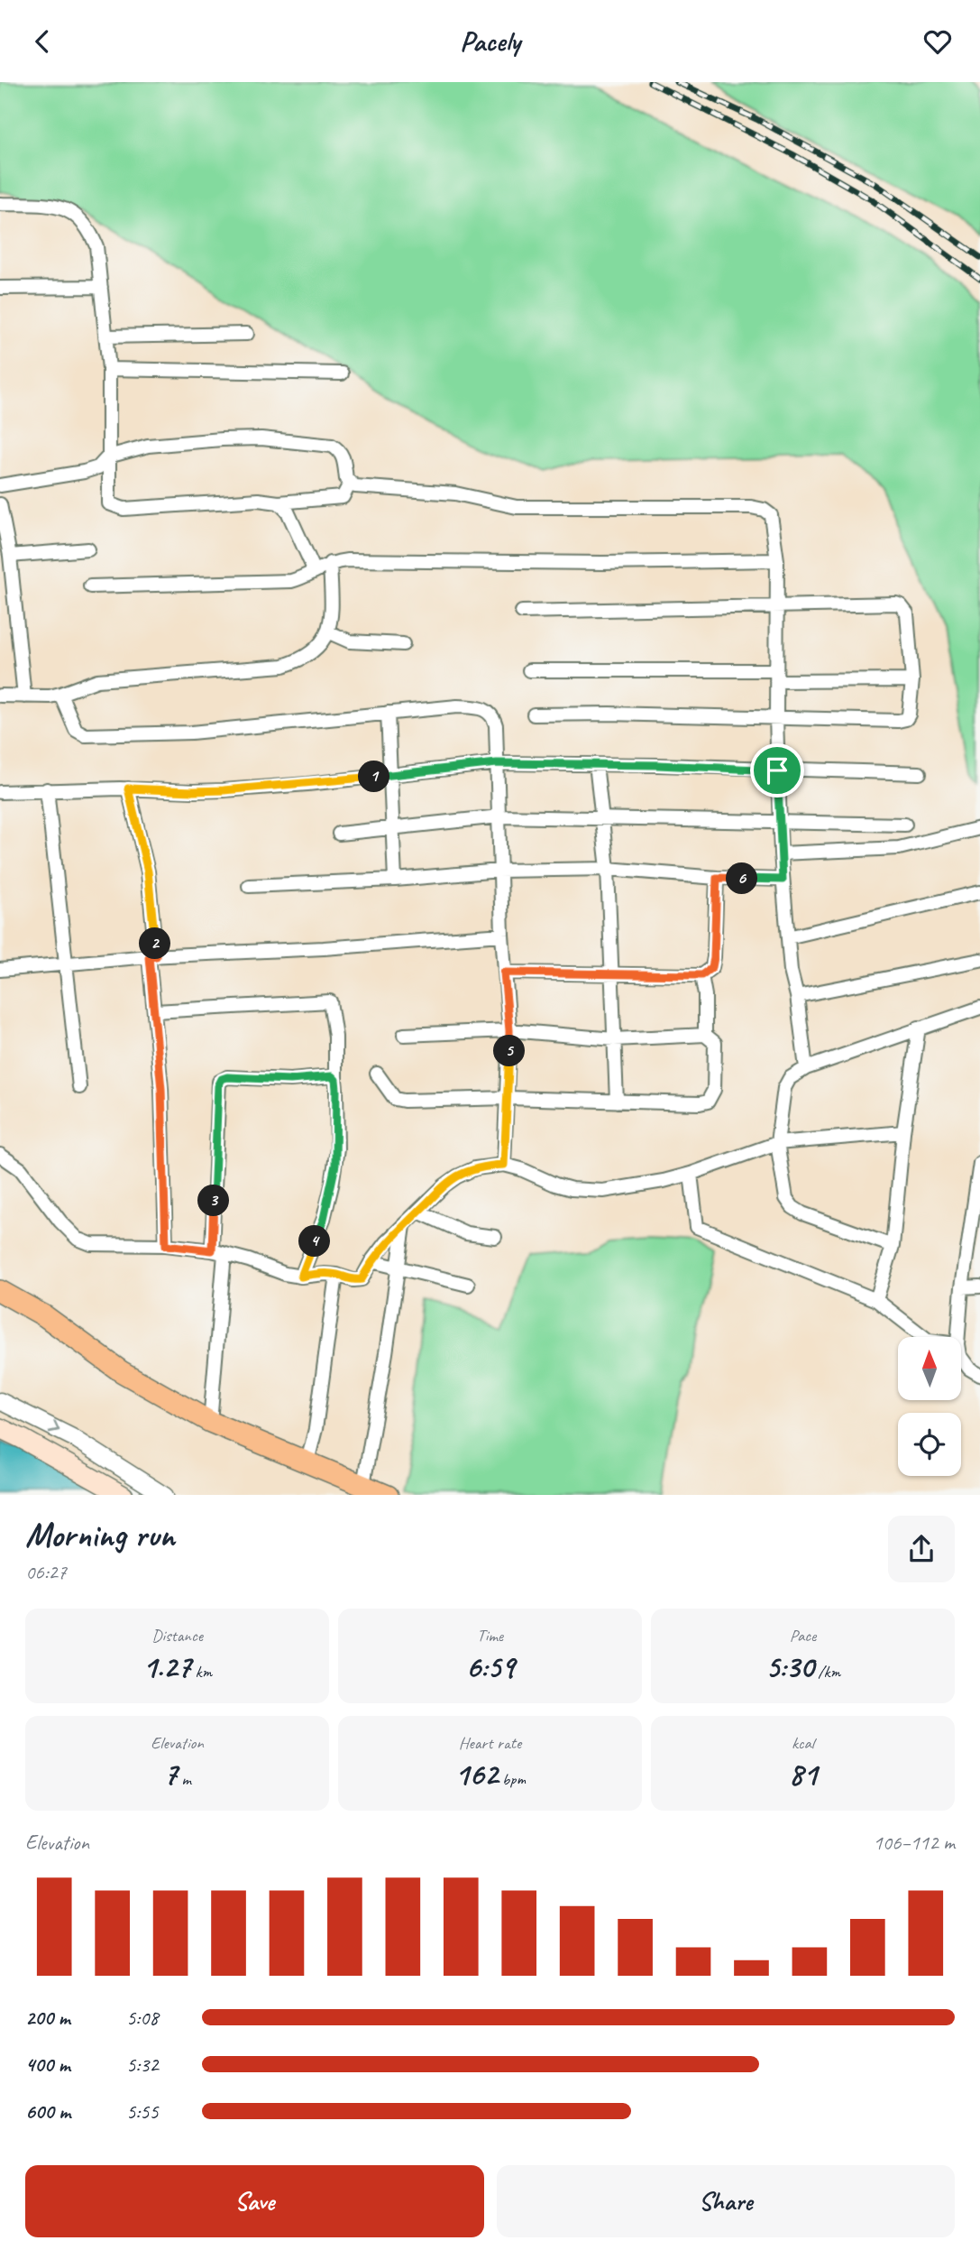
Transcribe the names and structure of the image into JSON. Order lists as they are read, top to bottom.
{
  "north": "top",
  "page": {
    "header": "Pacely",
    "pins": [
      "1",
      "6",
      "2",
      "5",
      "3",
      "4"
    ],
    "heading": ["Morning run", "06:27"],
    "stats": [
      ["Distance", "1.27 km"],
      ["Time", "6:59"],
      ["Pace", "5:30 /km"],
      ["Elevation", "7 m"],
      ["Heart rate", "162 bpm"],
      ["kcal", "81"]
    ],
    "chart": ["Elevation", "106–112 m"],
    "list": [
      {
        "name": "200 m",
        "note": "5:08"
      },
      {
        "name": "400 m",
        "note": "5:32"
      },
      {
        "name": "600 m",
        "note": "5:55"
      }
    ],
    "buttons": ["Save", "Share"]
  }
}
